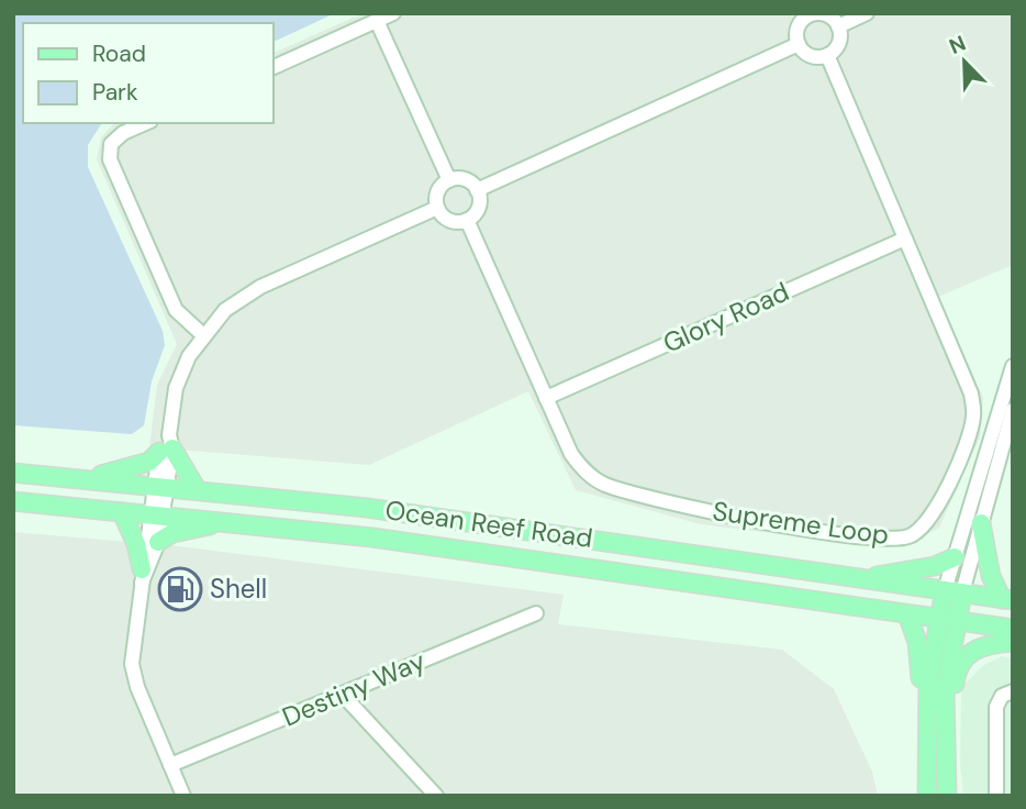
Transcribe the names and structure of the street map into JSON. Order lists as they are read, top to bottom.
{
  "streets": {
    "main road": ["Ocean Reef Road"],
    "street": ["Glory Road", "Supreme Loop", "Destiny Way"]
  },
  "crossings": [
    ["Glory Road", "Supreme Loop"]
  ],
  "places": {
    "fuel station": ["Shell"]
  },
  "legend": ["Road", "Park"],
  "north": "top left"
}
